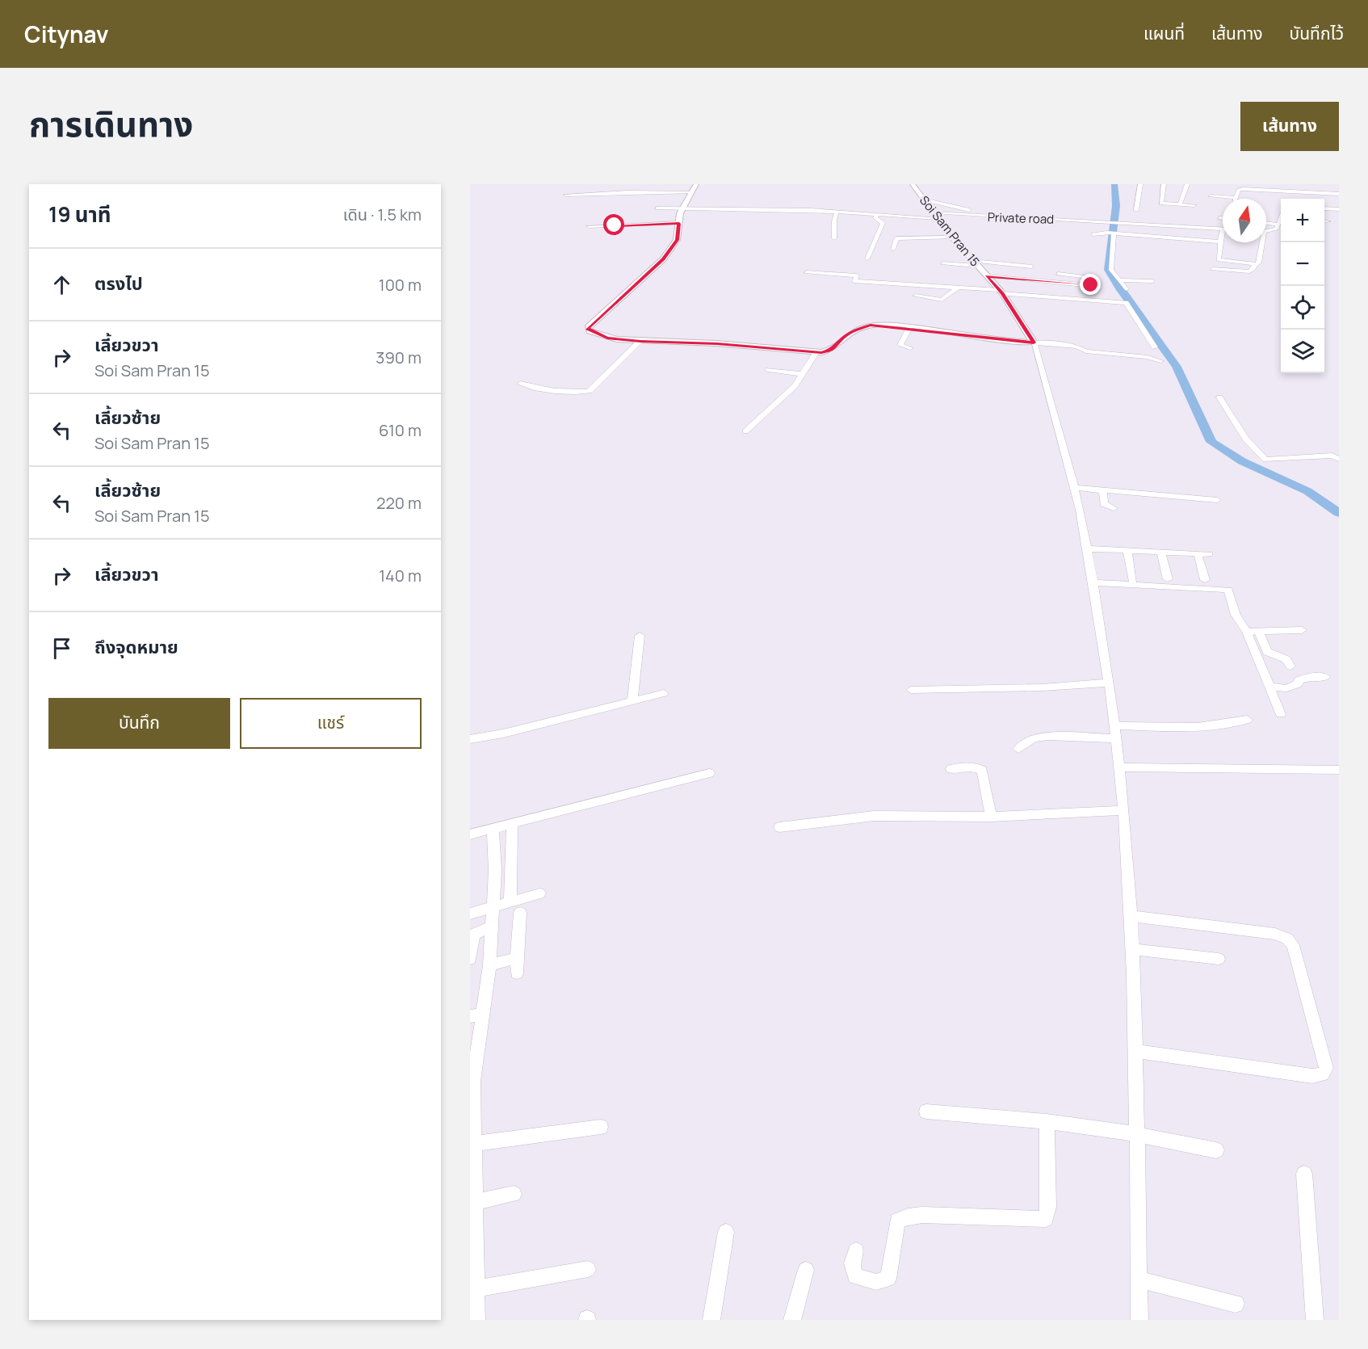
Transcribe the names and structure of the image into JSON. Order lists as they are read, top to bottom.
{
  "streets": {
    "street": ["Private road", "Soi Sam Pran 15"]
  },
  "crossings": [
    ["Private road", "Soi Sam Pran 15"]
  ],
  "north": "top",
  "page": {
    "header": "Citynav",
    "nav": ["แผนที่", "เส้นทาง", "บันทึกไว้"],
    "title": "การเดินทาง",
    "buttons": [
      "เส้นทาง",
      ["บันทึก", "แชร์"]
    ],
    "heading": ["19 นาที", "เดิน · 1.5 km"],
    "map_buttons": ["+", "−"],
    "list": [
      ["ตรงไป", "100 m"],
      ["เลี้ยวขวา", "Soi Sam Pran 15", "390 m"],
      ["เลี้ยวซ้าย", "Soi Sam Pran 15", "610 m"],
      ["เลี้ยวซ้าย", "Soi Sam Pran 15", "220 m"],
      ["เลี้ยวขวา", "140 m"],
      "ถึงจุดหมาย"
    ]
  }
}
